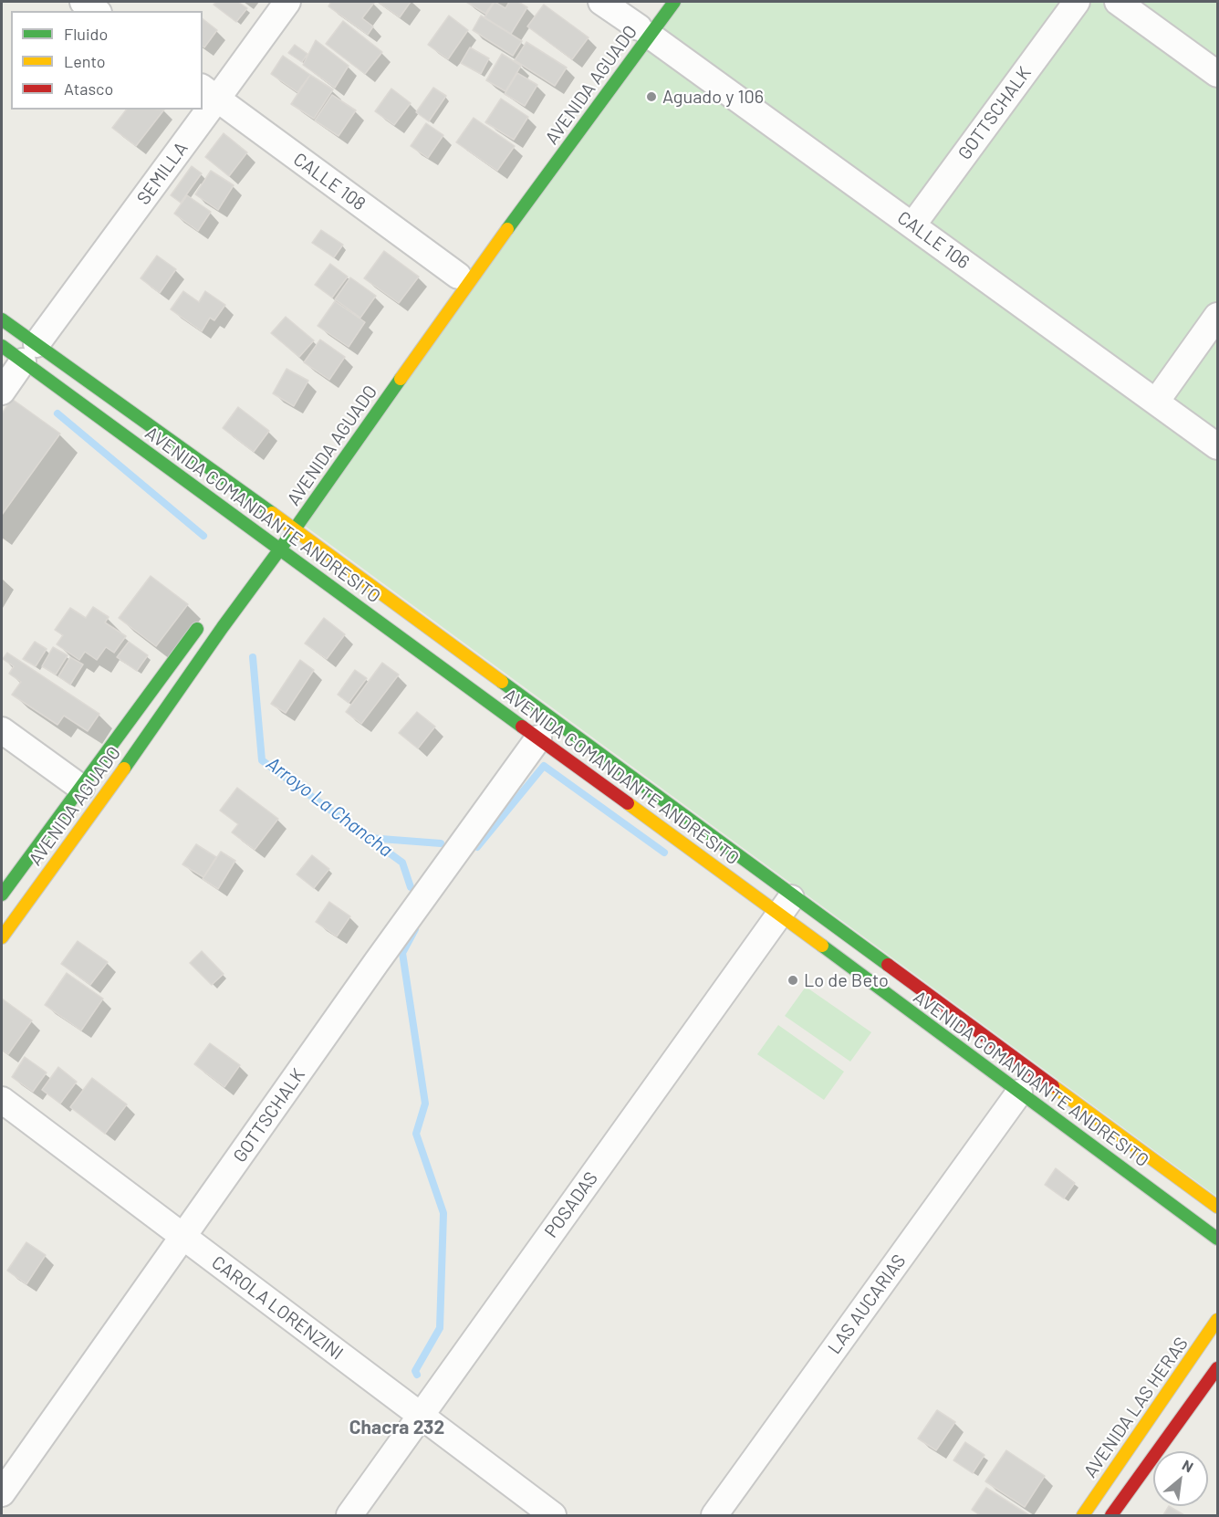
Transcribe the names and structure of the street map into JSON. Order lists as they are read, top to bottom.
{
  "streets": {
    "main road": ["AVENIDA AGUADO", "AVENIDA COMANDANTE ANDRESITO", "AVENIDA LAS HERAS"],
    "street": [
      "GOTTSCHALK",
      "SEMILLA",
      "CALLE 108",
      "CALLE 106",
      "POSADAS",
      "LAS AUCARIAS",
      "CAROLA LORENZINI"
    ]
  },
  "crossings": [
    ["AVENIDA AGUADO", "CALLE 106"],
    ["AVENIDA AGUADO", "AVENIDA COMANDANTE ANDRESITO"],
    ["GOTTSCHALK", "CALLE 106"],
    ["GOTTSCHALK", "AVENIDA COMANDANTE ANDRESITO"],
    ["GOTTSCHALK", "CAROLA LORENZINI"],
    ["SEMILLA", "CALLE 108"],
    ["SEMILLA", "AVENIDA COMANDANTE ANDRESITO"],
    ["AVENIDA COMANDANTE ANDRESITO", "POSADAS"],
    ["AVENIDA COMANDANTE ANDRESITO", "LAS AUCARIAS"],
    ["POSADAS", "CAROLA LORENZINI"]
  ],
  "districts": ["Chacra 232"],
  "water": ["Arroyo La Chancha"],
  "places": ["Aguado y 106", "Lo de Beto"],
  "legend": ["Fluido", "Lento", "Atasco"],
  "north": "top right"
}
